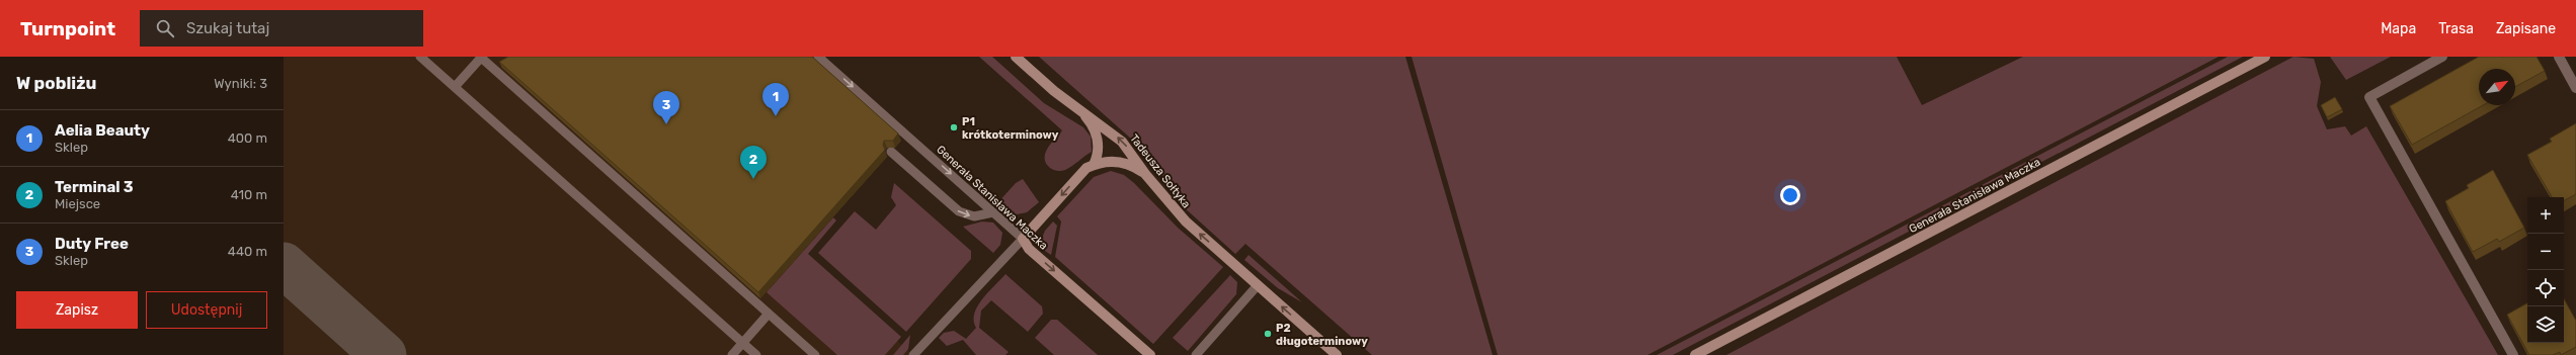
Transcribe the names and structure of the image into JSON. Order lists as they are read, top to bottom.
{
  "streets": {
    "street": ["Tadeusza Sołtyka", "Generała Stanisława Maczka"]
  },
  "one_way": ["Tadeusza Sołtyka"],
  "places": ["P1 krótkoterminowy", "P2 długoterminowy"],
  "north": "top right",
  "page": {
    "header": "Turnpoint",
    "search": "Szukaj tutaj",
    "nav": ["Mapa", "Trasa", "Zapisane"],
    "heading": ["W pobliżu", "Wyniki: 3"],
    "pins": ["1", "3", "2"],
    "list": [
      {
        "mark": "1",
        "name": "Aelia Beauty",
        "note": "Sklep",
        "value": "400 m"
      },
      {
        "mark": "2",
        "name": "Terminal 3",
        "note": "Miejsce",
        "value": "410 m"
      },
      {
        "mark": "3",
        "name": "Duty Free",
        "note": "Sklep",
        "value": "440 m"
      }
    ],
    "map_buttons": ["+", "−"],
    "buttons": ["Zapisz", "Udostępnij"]
  }
}
